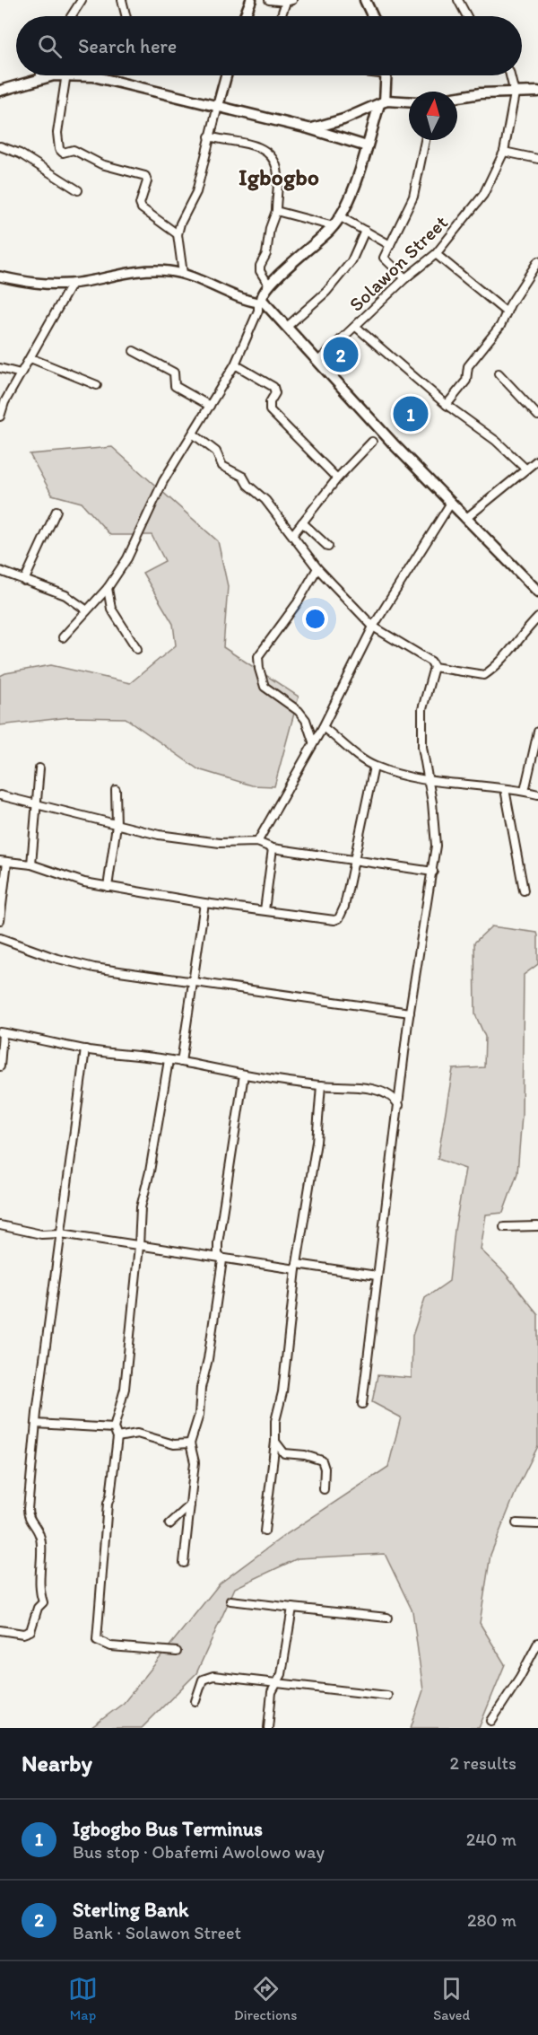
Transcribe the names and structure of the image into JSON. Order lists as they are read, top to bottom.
{
  "streets": {
    "street": ["Solawon Street"]
  },
  "districts": ["Igbogbo"],
  "north": "top",
  "page": {
    "search": "Search here",
    "pins": ["2", "1"],
    "heading": ["Nearby", "2 results"],
    "list": [
      {
        "mark": "1",
        "name": "Igbogbo Bus Terminus",
        "note": "Bus stop · Obafemi Awolowo way",
        "value": "240 m"
      },
      {
        "mark": "2",
        "name": "Sterling Bank",
        "note": "Bank · Solawon Street",
        "value": "280 m"
      }
    ],
    "nav": ["Map", "Directions", "Saved"]
  }
}
